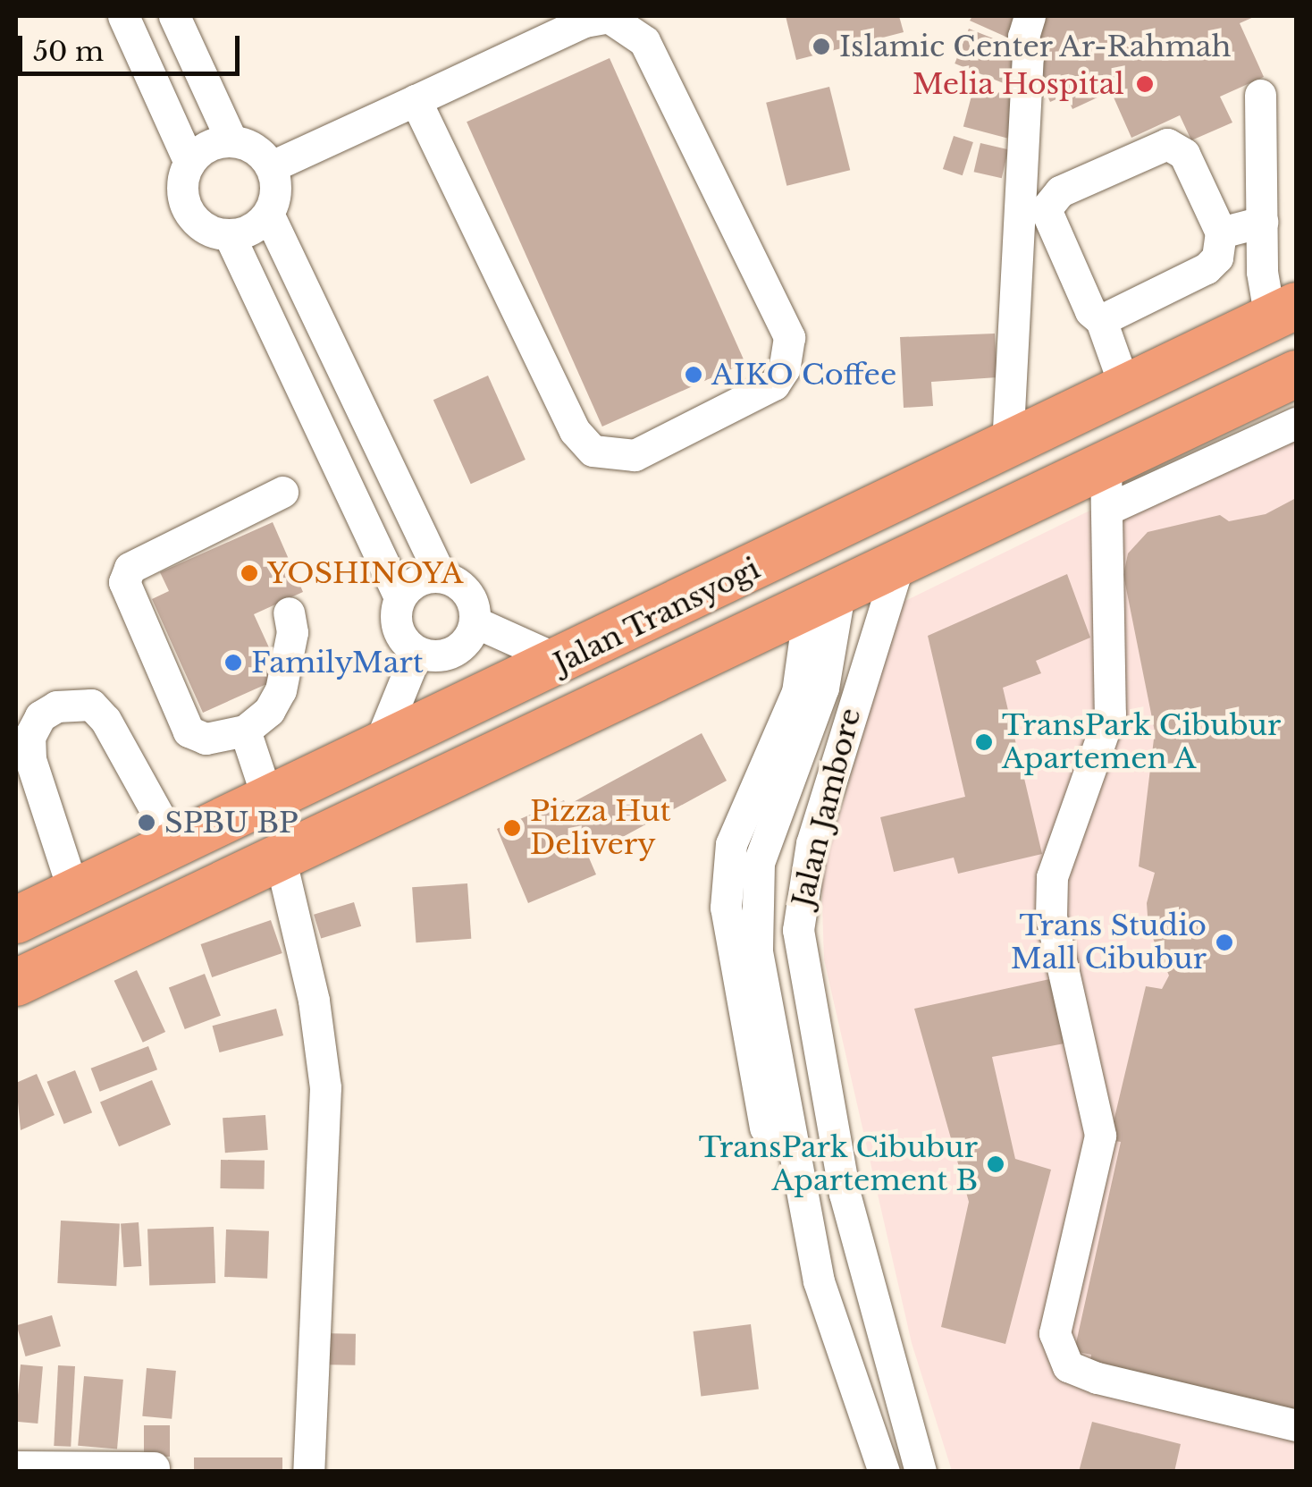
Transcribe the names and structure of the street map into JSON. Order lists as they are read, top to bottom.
{
  "streets": {
    "highway": ["Jalan Transyogi"],
    "street": ["Jalan Jambore"]
  },
  "crossings": [
    ["Jalan Transyogi", "Jalan Jambore"]
  ],
  "places": [
    "Islamic Center Ar-Rahmah",
    "Melia Hospital",
    "AIKO Coffee",
    "YOSHINOYA",
    "FamilyMart",
    "TransPark Cibubur Apartemen A",
    "SPBU BP",
    "Pizza Hut Delivery",
    "Trans Studio Mall Cibubur",
    "TransPark Cibubur Apartement B"
  ],
  "scale_bar": "50 m"
}
